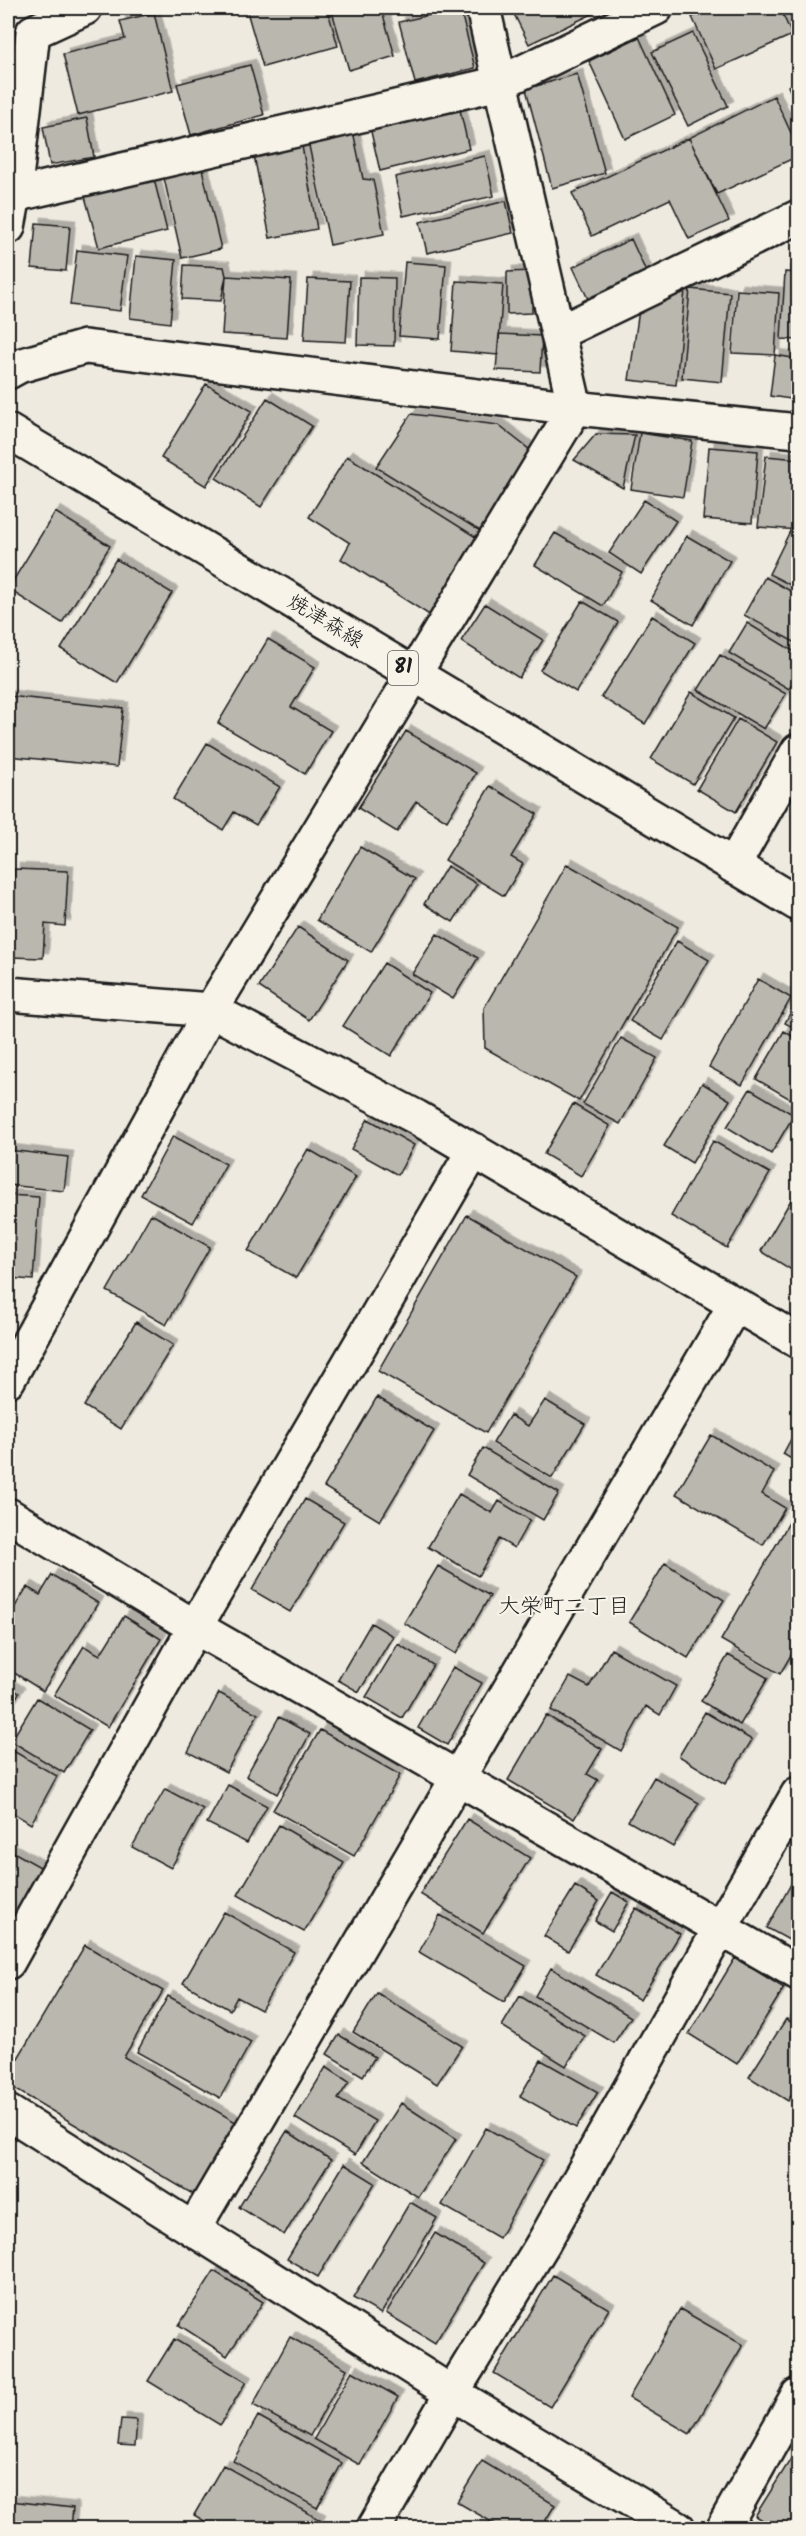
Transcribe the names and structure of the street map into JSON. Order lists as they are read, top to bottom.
{
  "streets": {
    "street": ["焼津森線", "81"]
  },
  "districts": ["大栄町二丁目"]
}
